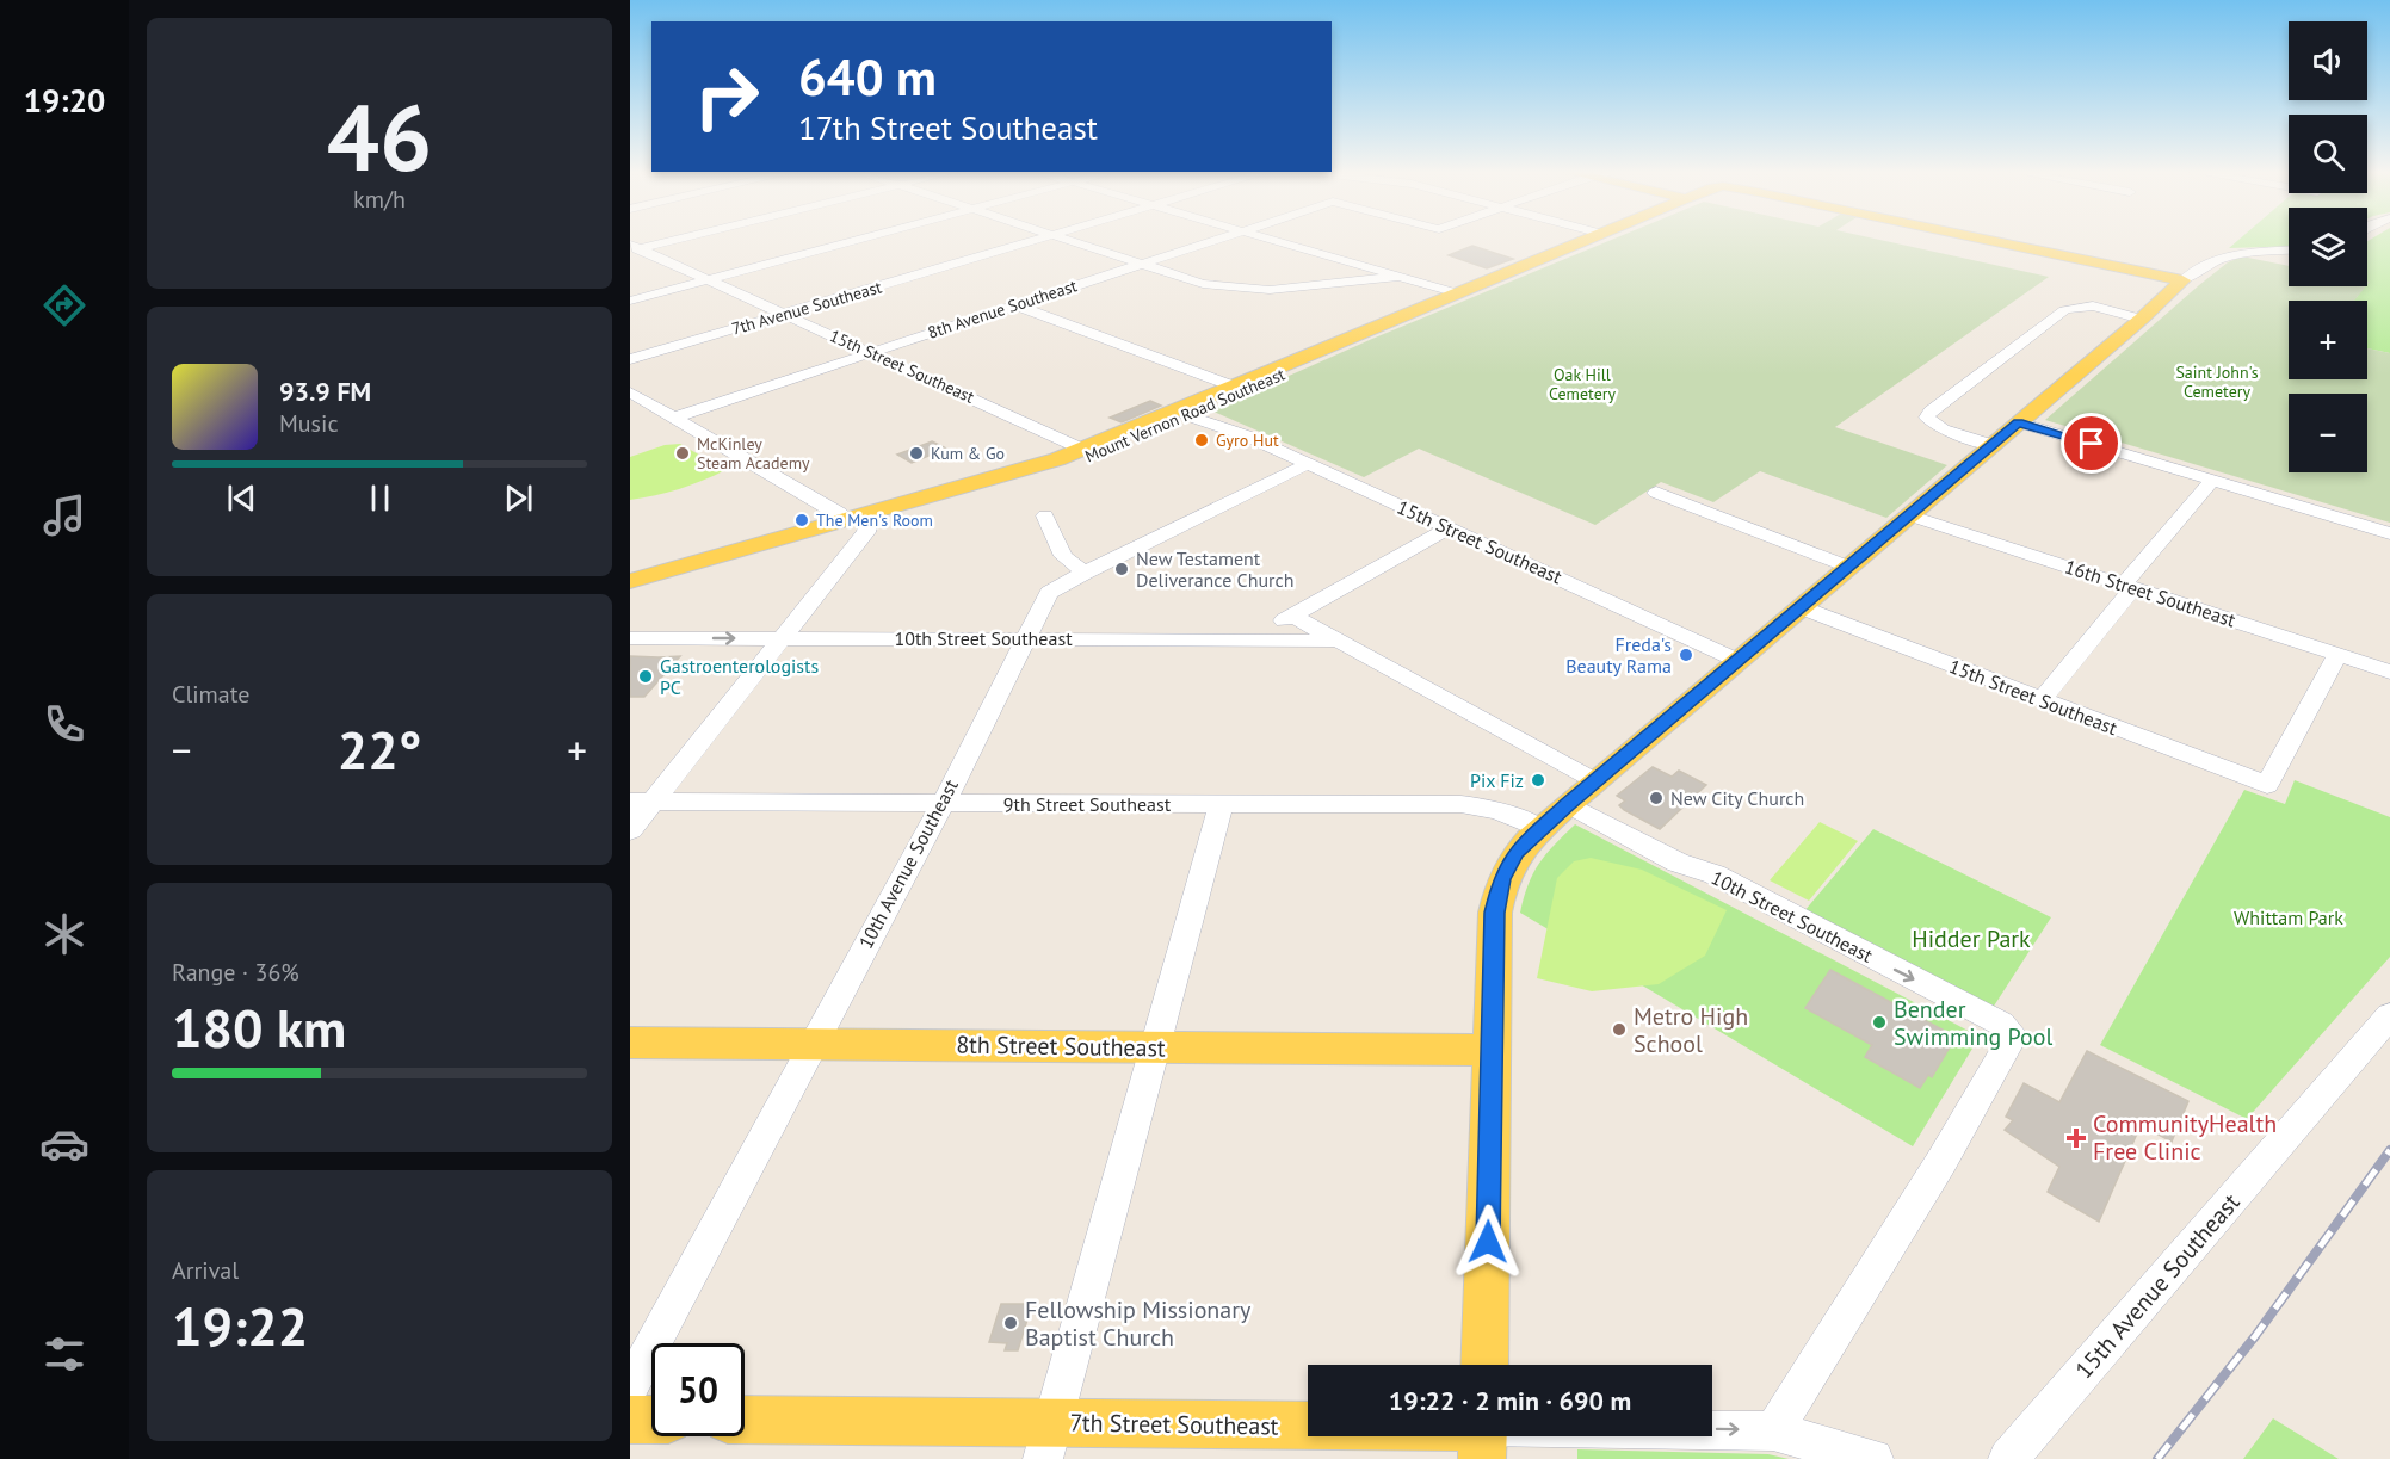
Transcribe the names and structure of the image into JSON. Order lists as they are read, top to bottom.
{
  "streets": {
    "main road": ["Mount Vernon Road Southeast", "8th Street Southeast", "7th Street Southeast"],
    "street": [
      "7th Avenue Southeast",
      "8th Avenue Southeast",
      "15th Street Southeast",
      "16th Street Southeast",
      "10th Street Southeast",
      "9th Street Southeast",
      "10th Avenue Southeast",
      "15th Avenue Southeast"
    ]
  },
  "crossings": [
    ["7th Avenue Southeast", "15th Street Southeast"],
    ["8th Avenue Southeast", "15th Street Southeast"],
    ["15th Street Southeast", "Mount Vernon Road Southeast"],
    ["15th Street Southeast", "16th Street Southeast"],
    ["10th Street Southeast", "10th Avenue Southeast"],
    ["10th Street Southeast", "7th Street Southeast"],
    ["9th Street Southeast", "10th Avenue Southeast"],
    ["10th Avenue Southeast", "8th Street Southeast"]
  ],
  "parks": [
    "Saint John's Cemetery",
    "Oak Hill Cemetery",
    "Whittam Park",
    "Hidder Park"
  ],
  "places": {
    "other": [
      "Gyro Hut",
      "McKinley Steam Academy",
      "Kum & Go",
      "The Men's Room",
      "New Testament Deliverance Church",
      "Freda's Beauty Rama",
      "Gastroenterologists PC",
      "Pix Fiz",
      "New City Church",
      "Bender Swimming Pool",
      "Metro High School",
      "Fellowship Missionary Baptist Church"
    ],
    "health": ["CommunityHealth Free Clinic"]
  },
  "page": {
    "tabs": "19:20",
    "tile": [
      ["46", "km/h"],
      "Climate",
      ["Range · 36%", "180 km"],
      ["Arrival", "19:22"]
    ],
    "map_buttons": ["+", "−"],
    "turn": ["640 m", "17th Street Southeast"],
    "song": ["93.9 FM", "Music"],
    "heat": ["−", "22°", "+"],
    "limit": "50",
    "trip": "19:22 · 2 min · 690 m"
  }
}
